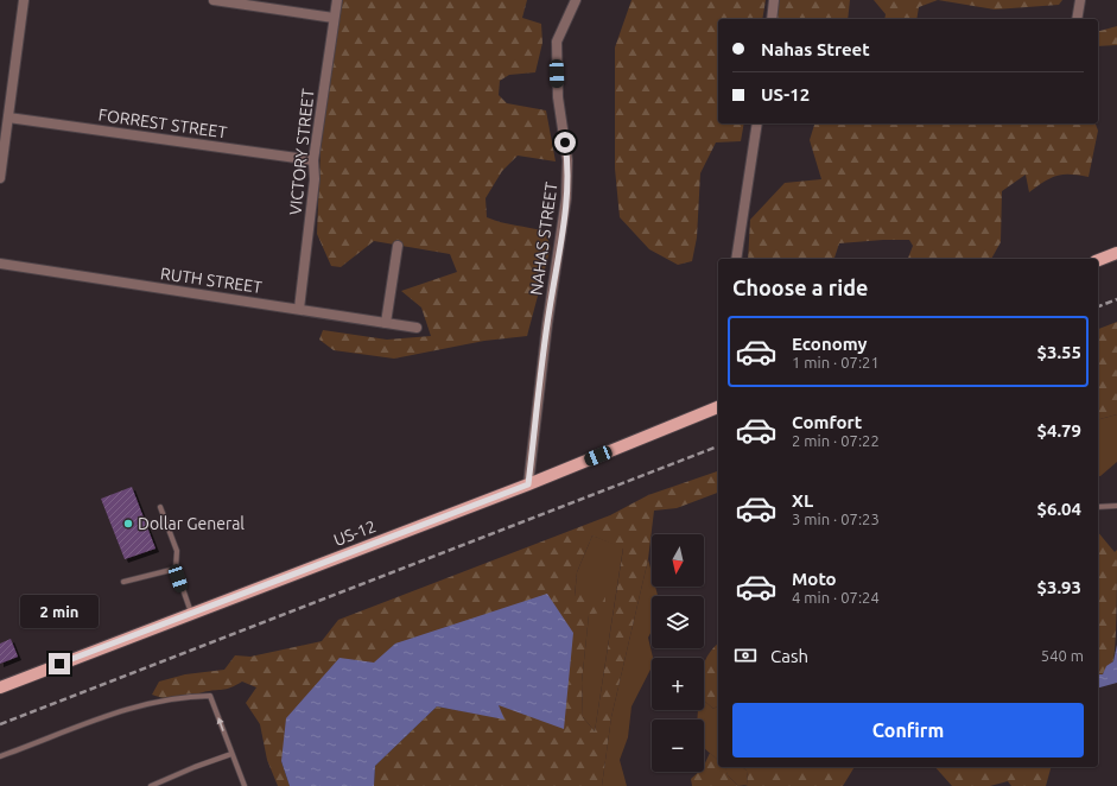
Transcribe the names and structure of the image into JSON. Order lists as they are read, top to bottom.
{
  "streets": {
    "main road": ["US-12"],
    "street": [
      "FORREST STREET",
      "VICTORY STREET",
      "NAHAS STREET",
      "RUTH STREET"
    ]
  },
  "crossings": [
    ["FORREST STREET", "VICTORY STREET"],
    ["VICTORY STREET", "RUTH STREET"],
    ["NAHAS STREET", "US-12"]
  ],
  "places": ["Dollar General"],
  "north": "bottom",
  "page": {
    "banner": ["Nahas Street", "US-12"],
    "heading": "Choose a ride",
    "list": [
      {
        "name": "Economy",
        "note": "1 min · 07:21",
        "value": "$3.55"
      },
      {
        "name": "Comfort",
        "note": "2 min · 07:22",
        "value": "$4.79"
      },
      {
        "name": "XL",
        "note": "3 min · 07:23",
        "value": "$6.04"
      },
      {
        "name": "Moto",
        "note": "4 min · 07:24",
        "value": "$3.93"
      }
    ],
    "map_buttons": ["+", "−"],
    "bubble": "2 min",
    "pay": ["Cash", "540 m"],
    "buttons": "Confirm"
  }
}
